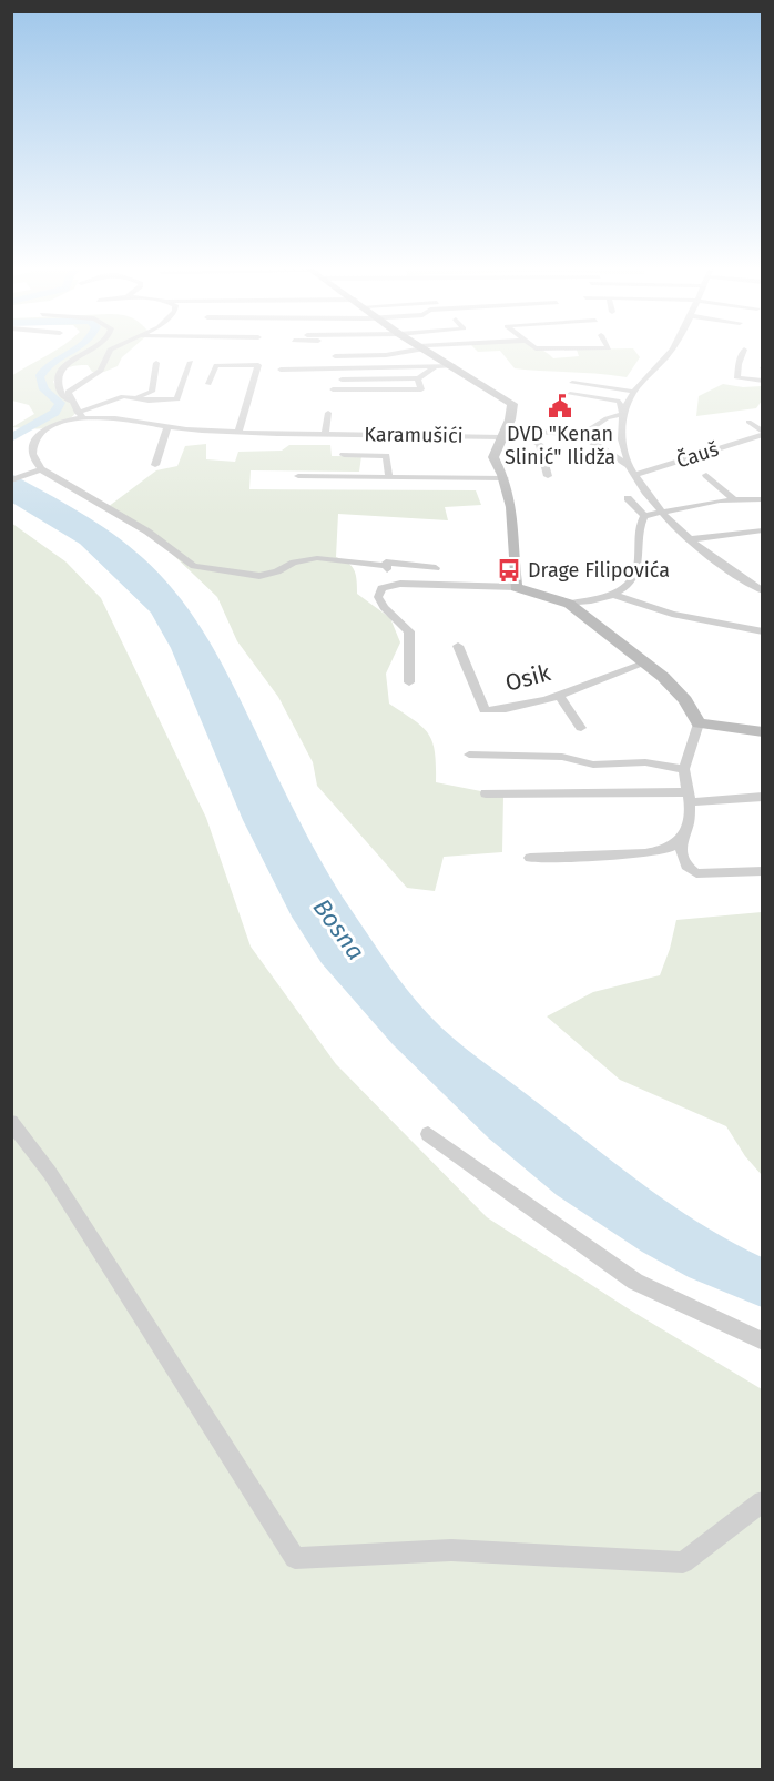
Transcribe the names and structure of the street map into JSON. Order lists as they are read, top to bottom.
{
  "streets": {
    "street": ["Karamušići", "Čauš", "Osik"]
  },
  "water": ["Bosna"],
  "places": {
    "public building": ["DVD \"Kenan Slinić\" Ilidža"],
    "bus stop": ["Drage Filipovića"]
  }
}
